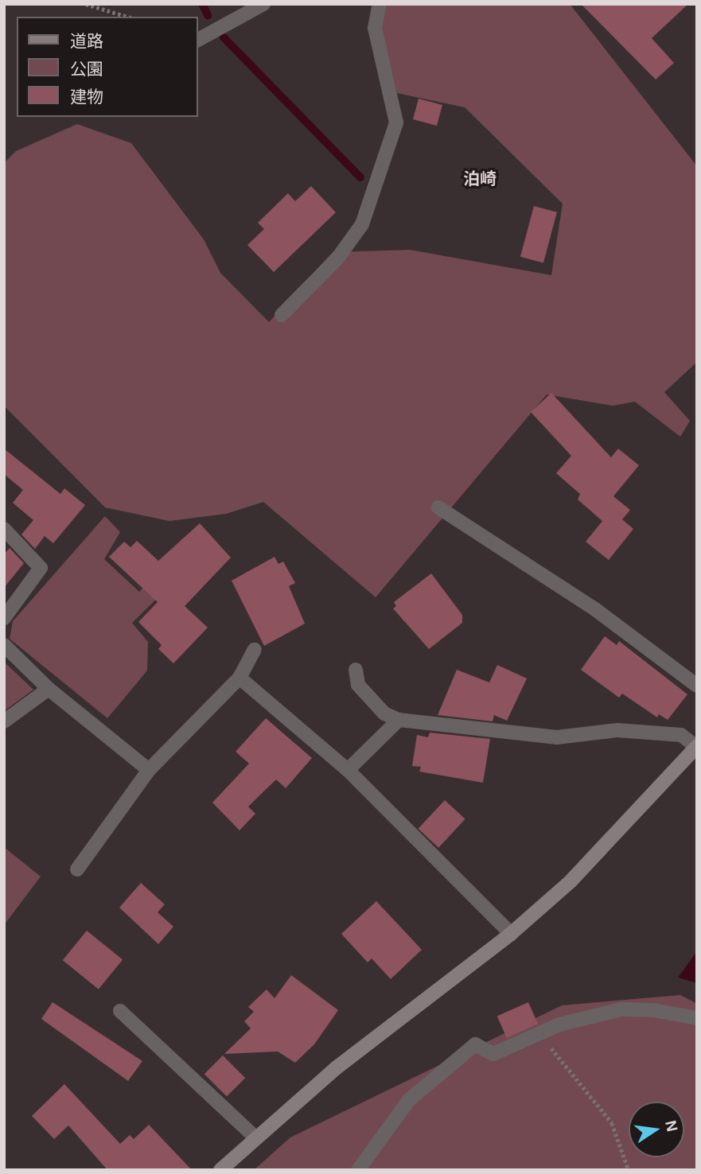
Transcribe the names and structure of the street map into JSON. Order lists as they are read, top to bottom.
{
  "districts": ["泊崎"],
  "legend": ["道路", "公園", "建物"],
  "north": "right"
}
